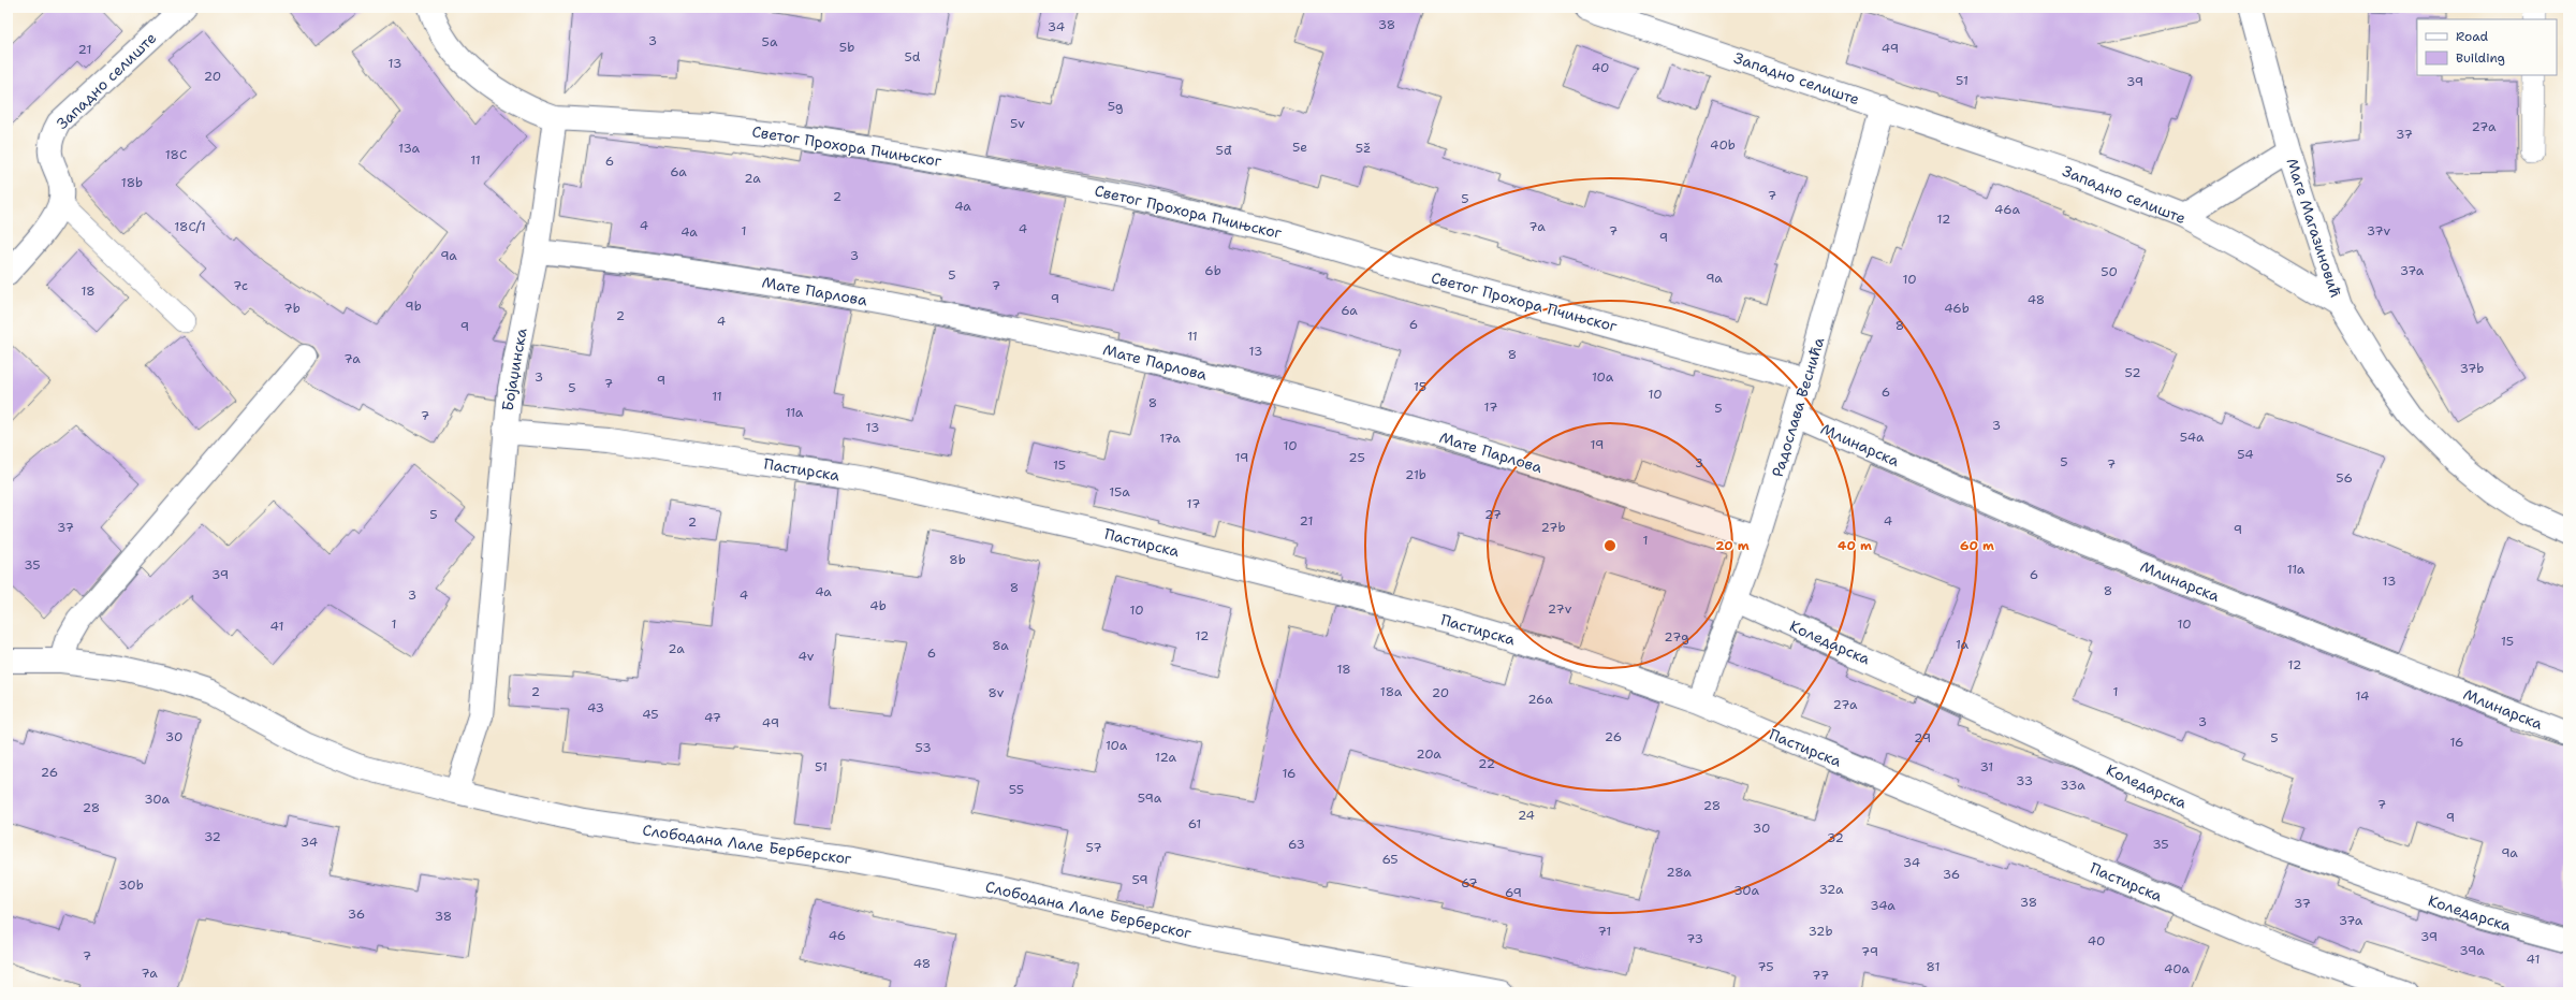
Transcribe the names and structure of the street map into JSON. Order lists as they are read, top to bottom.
{
  "streets": {
    "street": [
      "Западно селиште",
      "Светог Прохора Пчињског",
      "Маге Магазиновић",
      "Мате Парлова",
      "Бојаџинска",
      "Радослава Веснића",
      "Млинарска",
      "Пастирска",
      "Коледарска",
      "Слободана Лале Берберског"
    ]
  },
  "crossings": [
    ["Западно селиште", "Маге Магазиновић"],
    ["Западно селиште", "Радослава Веснића"],
    ["Светог Прохора Пчињског", "Бојаџинска"],
    ["Светог Прохора Пчињског", "Радослава Веснића"],
    ["Мате Парлова", "Бојаџинска"],
    ["Мате Парлова", "Радослава Веснића"],
    ["Бојаџинска", "Пастирска"],
    ["Бојаџинска", "Слободана Лале Берберског"],
    ["Радослава Веснића", "Млинарска"],
    ["Радослава Веснића", "Пастирска"],
    ["Радослава Веснића", "Коледарска"]
  ],
  "house_numbers": [
    "38",
    "34",
    "3",
    "5a",
    "5b",
    "49",
    "21",
    "5d",
    "13",
    "40",
    "20",
    "51",
    "39",
    "5g",
    "5v",
    "27a",
    "37",
    "40b",
    "5e",
    "13a",
    "5ž",
    "5đ",
    "18C",
    "11",
    "6",
    "6a",
    "2a",
    "18b",
    "7",
    "2",
    "5",
    "4a",
    "46a",
    "12",
    "4",
    "18C/1",
    "7a",
    "4",
    "1",
    "7",
    "37v",
    "4a",
    "9",
    "9a",
    "3",
    "6b",
    "37a",
    "50",
    "5",
    "9a",
    "10",
    "7c",
    "7",
    "18",
    "9",
    "48",
    "9b",
    "7b",
    "46b",
    "6a",
    "2",
    "4",
    "6",
    "8",
    "9",
    "11",
    "13",
    "8",
    "7a",
    "37b",
    "52",
    "3",
    "10a",
    "9",
    "7",
    "15",
    "5",
    "6",
    "10",
    "11",
    "8",
    "17",
    "5",
    "11a",
    "7",
    "3",
    "13",
    "54a",
    "17a",
    "19",
    "10",
    "54",
    "19",
    "25",
    "5",
    "3",
    "7",
    "15",
    "21b",
    "56",
    "15a",
    "17",
    "5",
    "27",
    "21",
    "4",
    "2",
    "37",
    "27b",
    "9",
    "1",
    "8b",
    "35",
    "11a",
    "39",
    "6",
    "13",
    "8",
    "8",
    "4a",
    "3",
    "4",
    "4b",
    "27v",
    "10",
    "1",
    "10",
    "41",
    "12",
    "27g",
    "15",
    "1a",
    "8a",
    "2a",
    "6",
    "4v",
    "12",
    "18",
    "2",
    "18a",
    "1",
    "8v",
    "20",
    "14",
    "26a",
    "27a",
    "43",
    "45",
    "47",
    "3",
    "49",
    "30",
    "26",
    "29",
    "5",
    "16",
    "10a",
    "53",
    "20a",
    "12a",
    "22",
    "51",
    "31",
    "26",
    "16",
    "33",
    "33a",
    "55",
    "59a",
    "30a",
    "7",
    "28",
    "28",
    "24",
    "9",
    "61",
    "30",
    "32",
    "32",
    "34",
    "63",
    "35",
    "57",
    "9a",
    "65",
    "34",
    "28a",
    "36",
    "59",
    "67",
    "30b",
    "32a",
    "30a",
    "69",
    "38",
    "37",
    "34a",
    "36",
    "38",
    "37a",
    "71",
    "32b",
    "46",
    "39",
    "73",
    "40",
    "39a",
    "79",
    "7",
    "41",
    "48",
    "75",
    "81",
    "40a",
    "7a",
    "77"
  ],
  "legend": ["Road", "Building"],
  "rings": ["20 m", "40 m", "60 m"]
}
